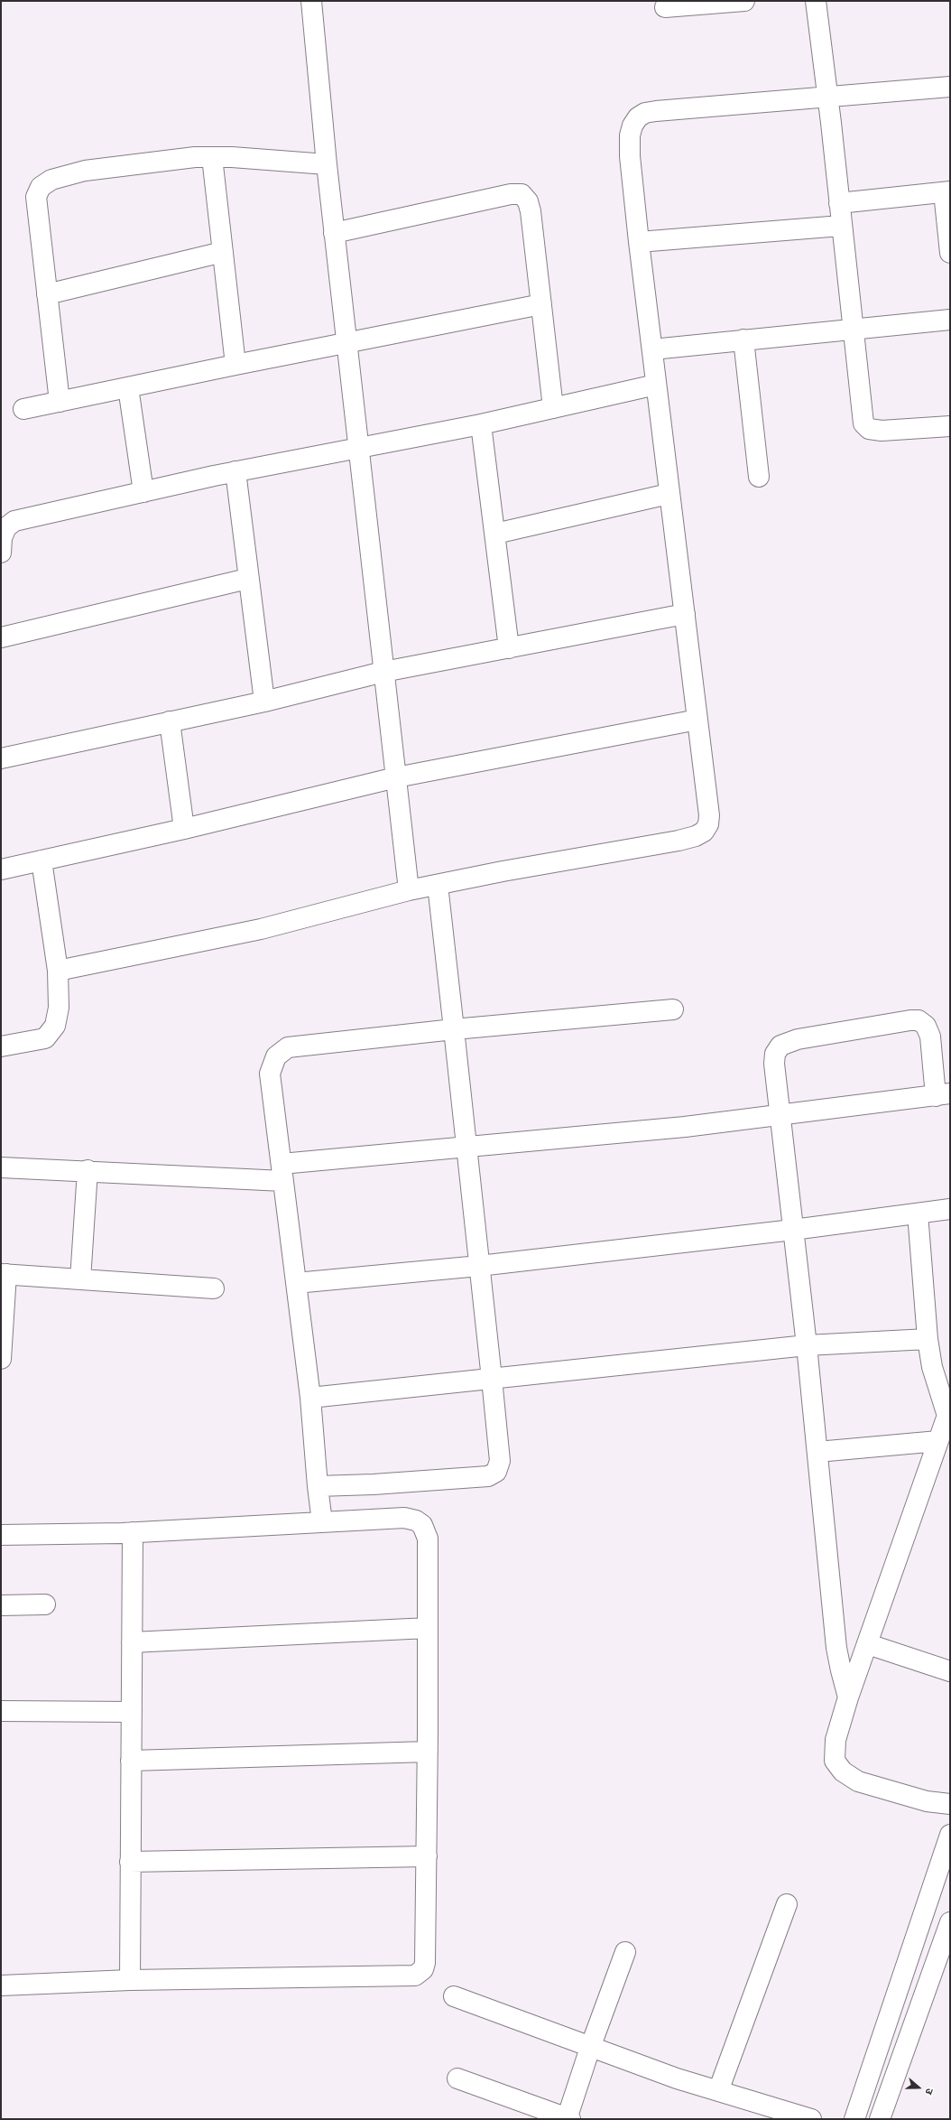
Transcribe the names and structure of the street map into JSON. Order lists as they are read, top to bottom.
{
  "north": "right"
}
